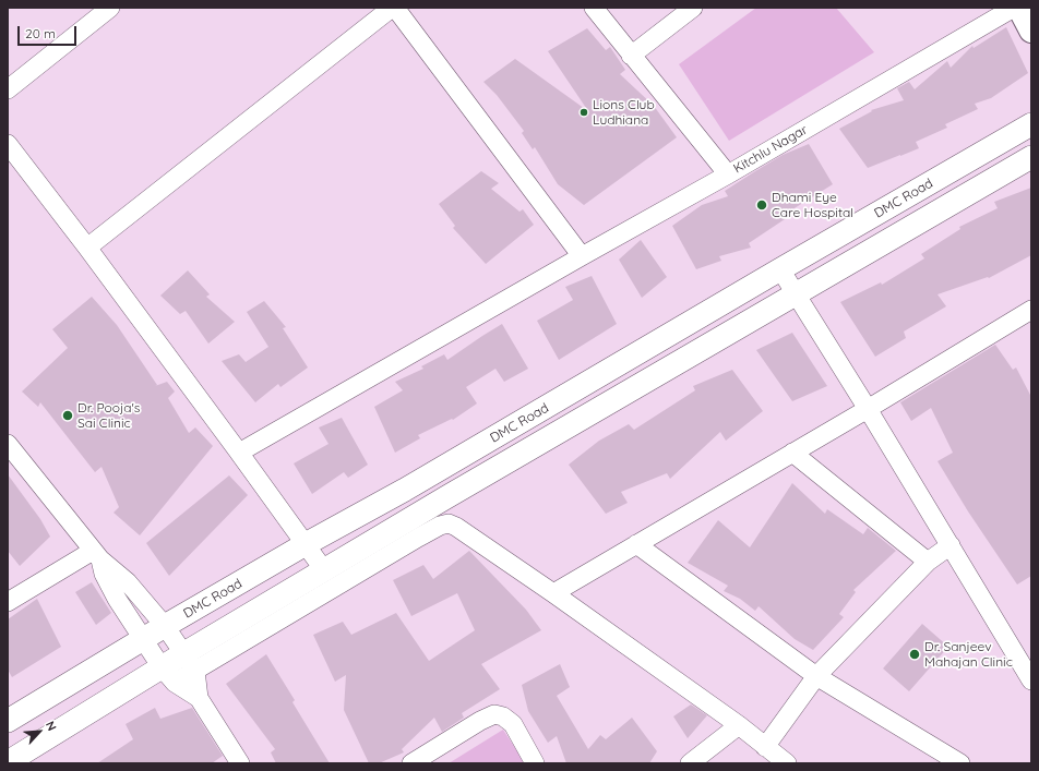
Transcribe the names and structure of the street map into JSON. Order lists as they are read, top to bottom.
{
  "streets": {
    "street": ["Kitchlu Nagar", "DMC Road"]
  },
  "places": [
    "Lions Club Ludhiana",
    "Dhami Eye Care Hospital",
    "Dr. Pooja's Sai Clinic",
    "Dr. Sanjeev Mahajan Clinic"
  ],
  "scale_bar": "20 m",
  "north": "top right"
}
